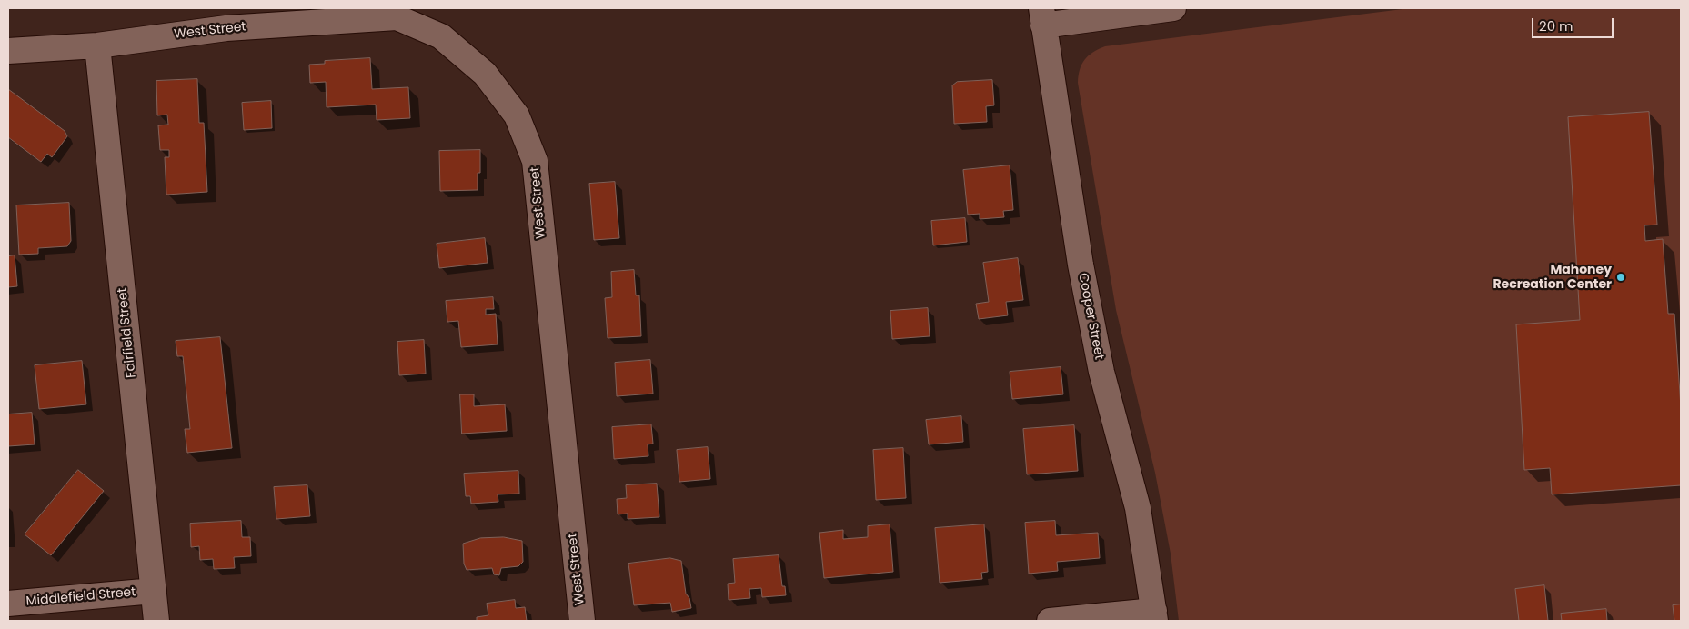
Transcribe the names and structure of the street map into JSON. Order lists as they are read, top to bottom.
{
  "streets": {
    "street": [
      "West Street",
      "Cooper Street",
      "Fairfield Street",
      "Middlefield Street"
    ]
  },
  "crossings": [
    ["West Street", "Fairfield Street"],
    ["Fairfield Street", "Middlefield Street"]
  ],
  "places": ["Mahoney Recreation Center"],
  "scale_bar": "20 m"
}
